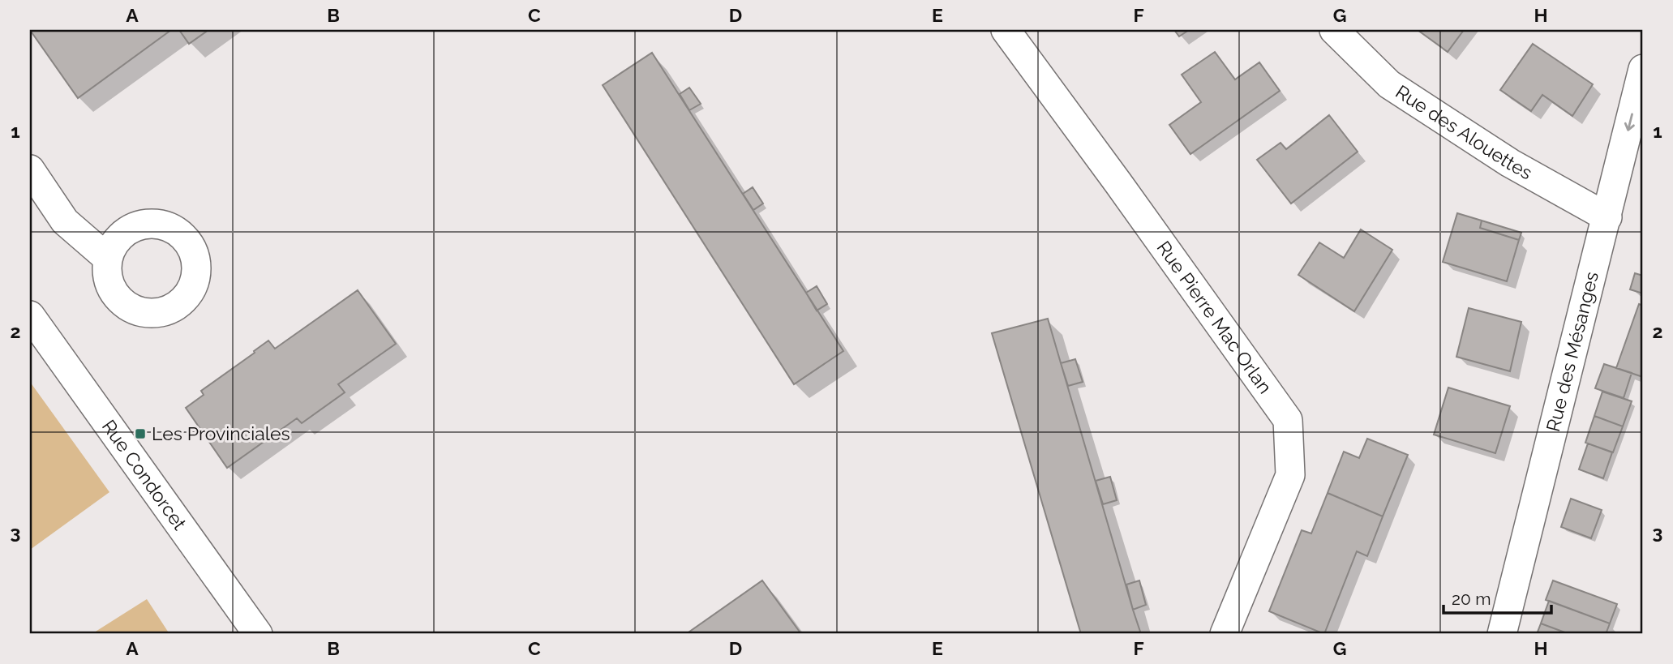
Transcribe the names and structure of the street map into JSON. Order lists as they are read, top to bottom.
{
  "streets": {
    "street": [
      "Rue des Alouettes",
      "Rue Pierre Mac Orlan",
      "Rue des Mésanges",
      "Rue Condorcet"
    ]
  },
  "crossings": [
    ["Rue des Alouettes", "Rue des Mésanges"]
  ],
  "places": {
    "transit": ["Les Provinciales"]
  },
  "scale_bar": "20 m",
  "grid": {
    "columns": [
      "A",
      "B",
      "C",
      "D",
      "E",
      "F",
      "G",
      "H"
    ],
    "rows": ["1", "2", "3"]
  }
}
